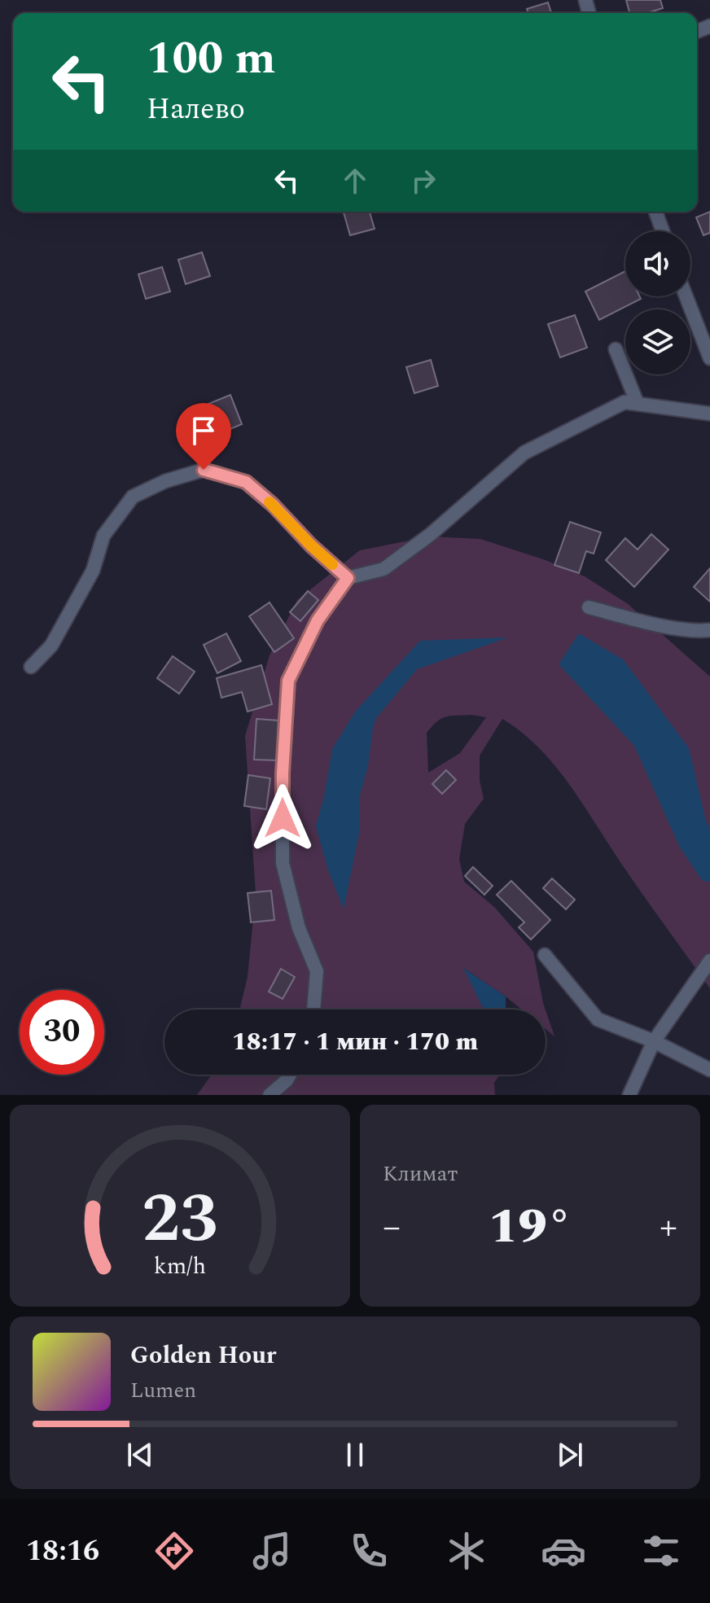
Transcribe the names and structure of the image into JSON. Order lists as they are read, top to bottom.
{
  "page": {
    "turn": ["100 m", "Налево"],
    "limit": "30",
    "trip": "18:17 · 1 мин · 170 m",
    "tile": "Климат",
    "heat": ["−", "19°", "+"],
    "song": ["Golden Hour", "Lumen"],
    "tabs": "18:16",
    "gauge": ["23", "km/h"]
  }
}
